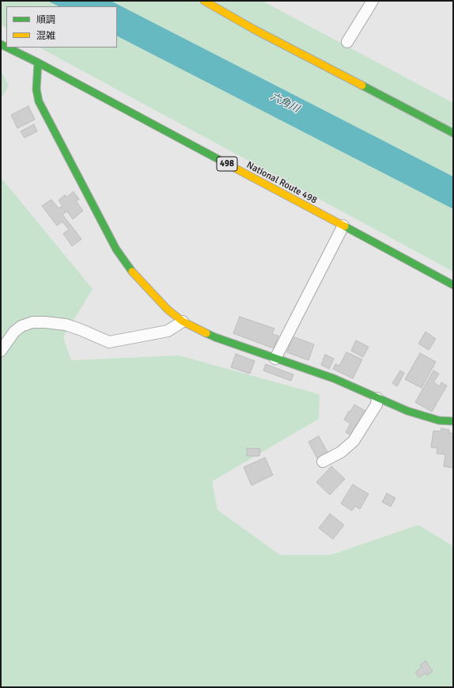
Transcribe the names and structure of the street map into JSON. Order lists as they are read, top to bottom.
{
  "streets": {
    "main road": ["498", "National Route 498"]
  },
  "water": ["六角川"],
  "legend": ["順調", "混雑"]
}
